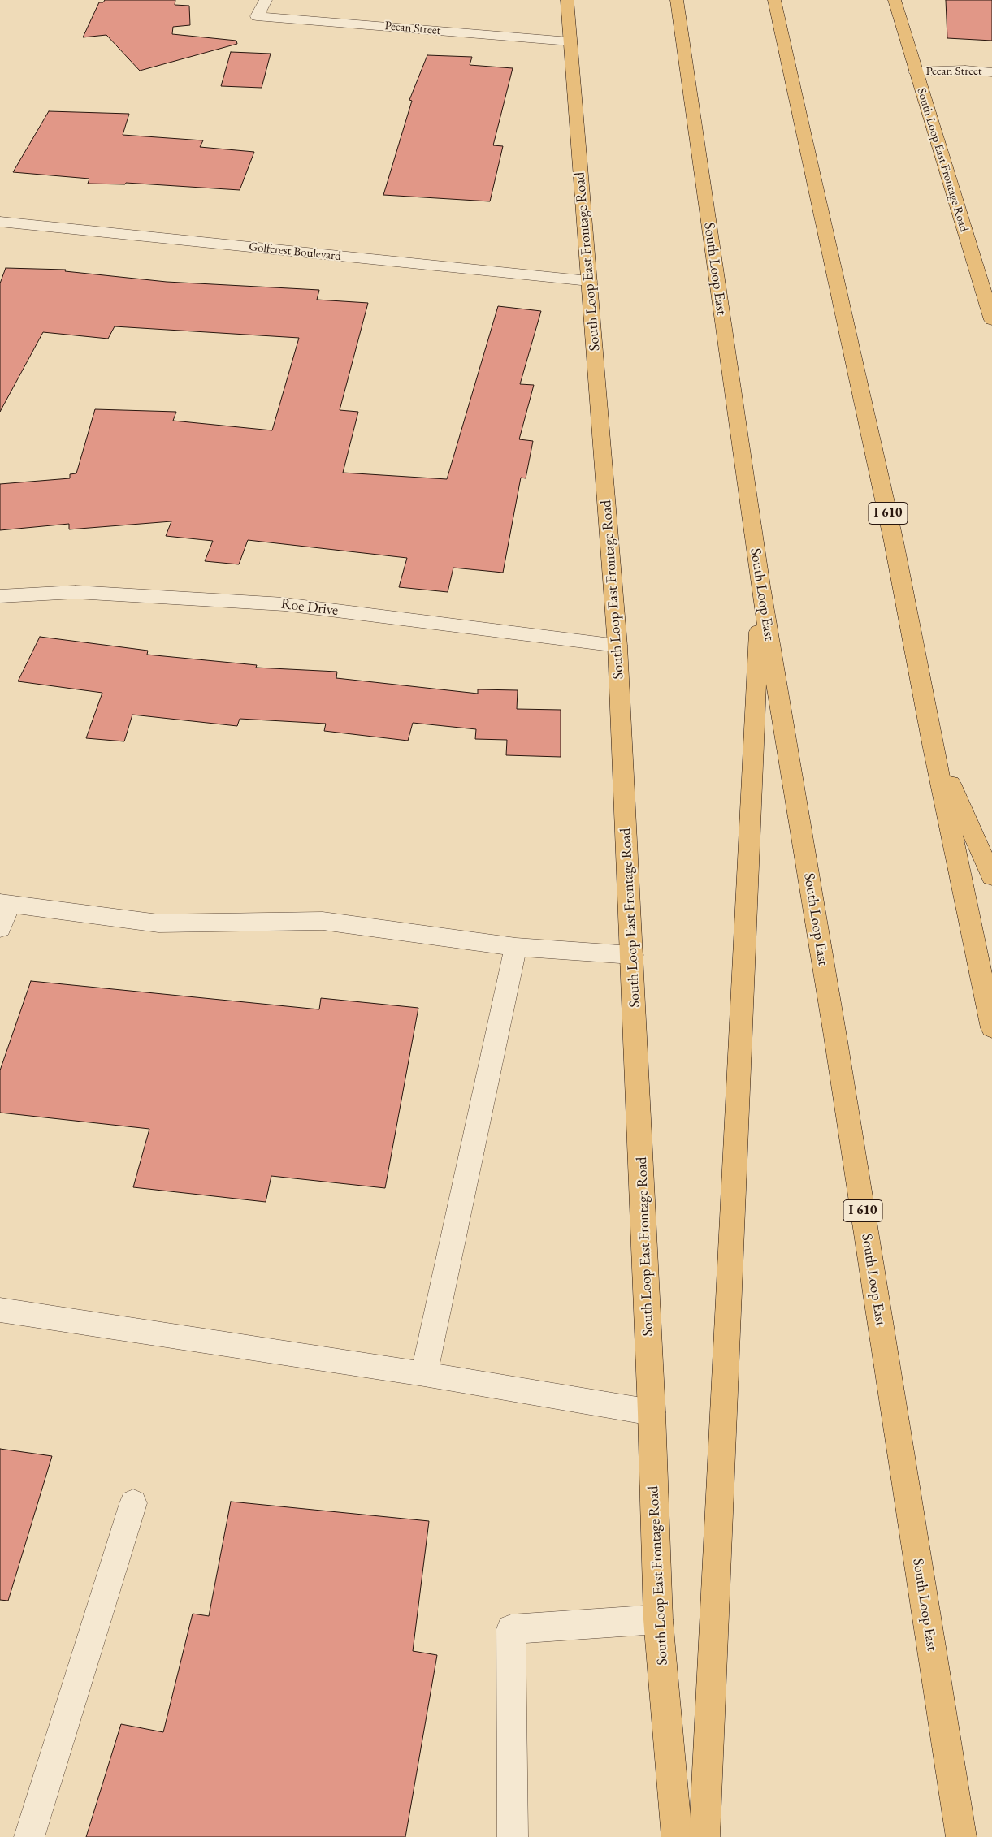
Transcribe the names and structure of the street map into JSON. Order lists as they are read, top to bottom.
{
  "streets": {
    "main road": ["South Loop East Frontage Road", "South Loop East", "I 610"],
    "street": ["Pecan Street", "Golfcrest Boulevard", "Roe Drive"]
  },
  "crossings": [
    ["Pecan Street", "South Loop East Frontage Road"],
    ["South Loop East Frontage Road", "Golfcrest Boulevard"],
    ["South Loop East Frontage Road", "Roe Drive"]
  ]
}
